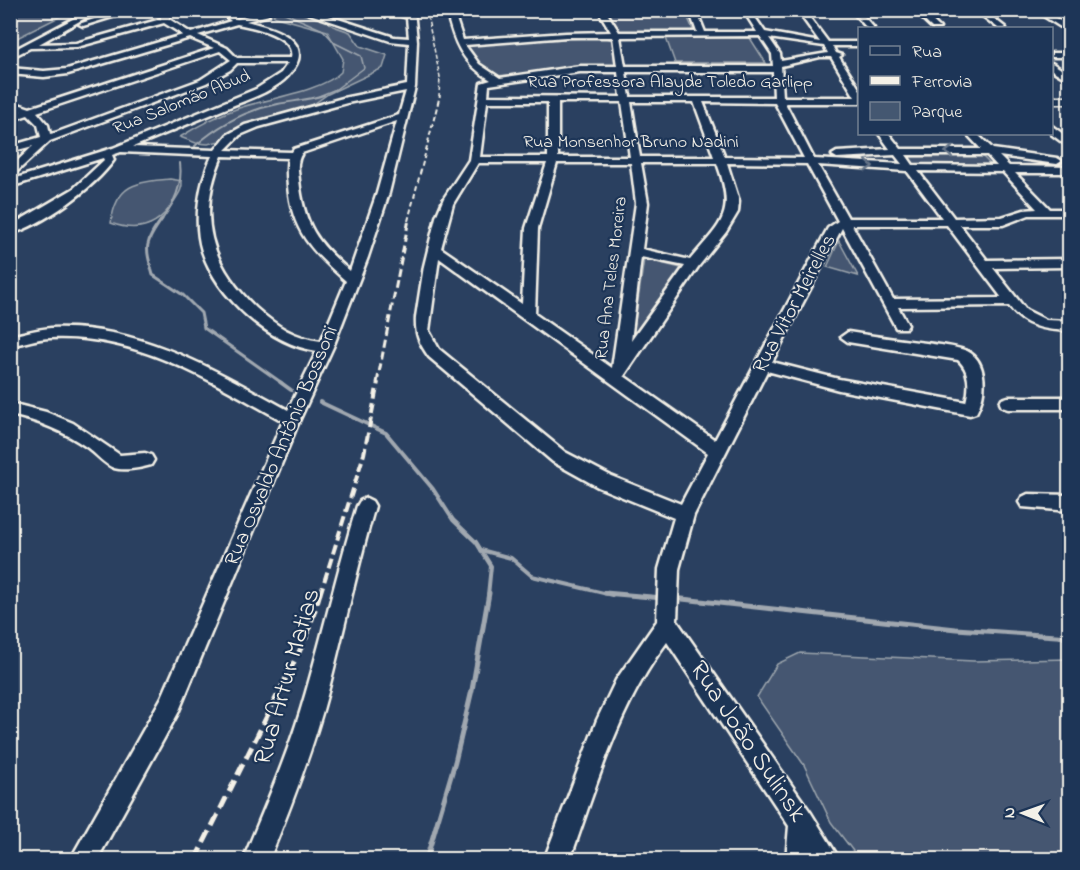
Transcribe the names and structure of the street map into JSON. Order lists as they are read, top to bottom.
{
  "streets": {
    "street": [
      "Rua Professora Alayde Toledo Garlipp",
      "Rua Salomão Abud",
      "Rua Monsenhor Bruno Nadini",
      "Rua Ana Teles Moreira",
      "Rua Vitor Meirelles",
      "Rua Osvaldo Antônio Bossoni",
      "Rua Artur Matias",
      "Rua João Sulinsk"
    ]
  },
  "crossings": [
    ["Rua Professora Alayde Toledo Garlipp", "Rua Ana Teles Moreira"],
    ["Rua Professora Alayde Toledo Garlipp", "Rua Vitor Meirelles"],
    ["Rua Monsenhor Bruno Nadini", "Rua Ana Teles Moreira"],
    ["Rua Monsenhor Bruno Nadini", "Rua Vitor Meirelles"],
    ["Rua Vitor Meirelles", "Rua João Sulinsk"]
  ],
  "legend": ["Rua", "Ferrovia", "Parque"],
  "north": "left"
}
